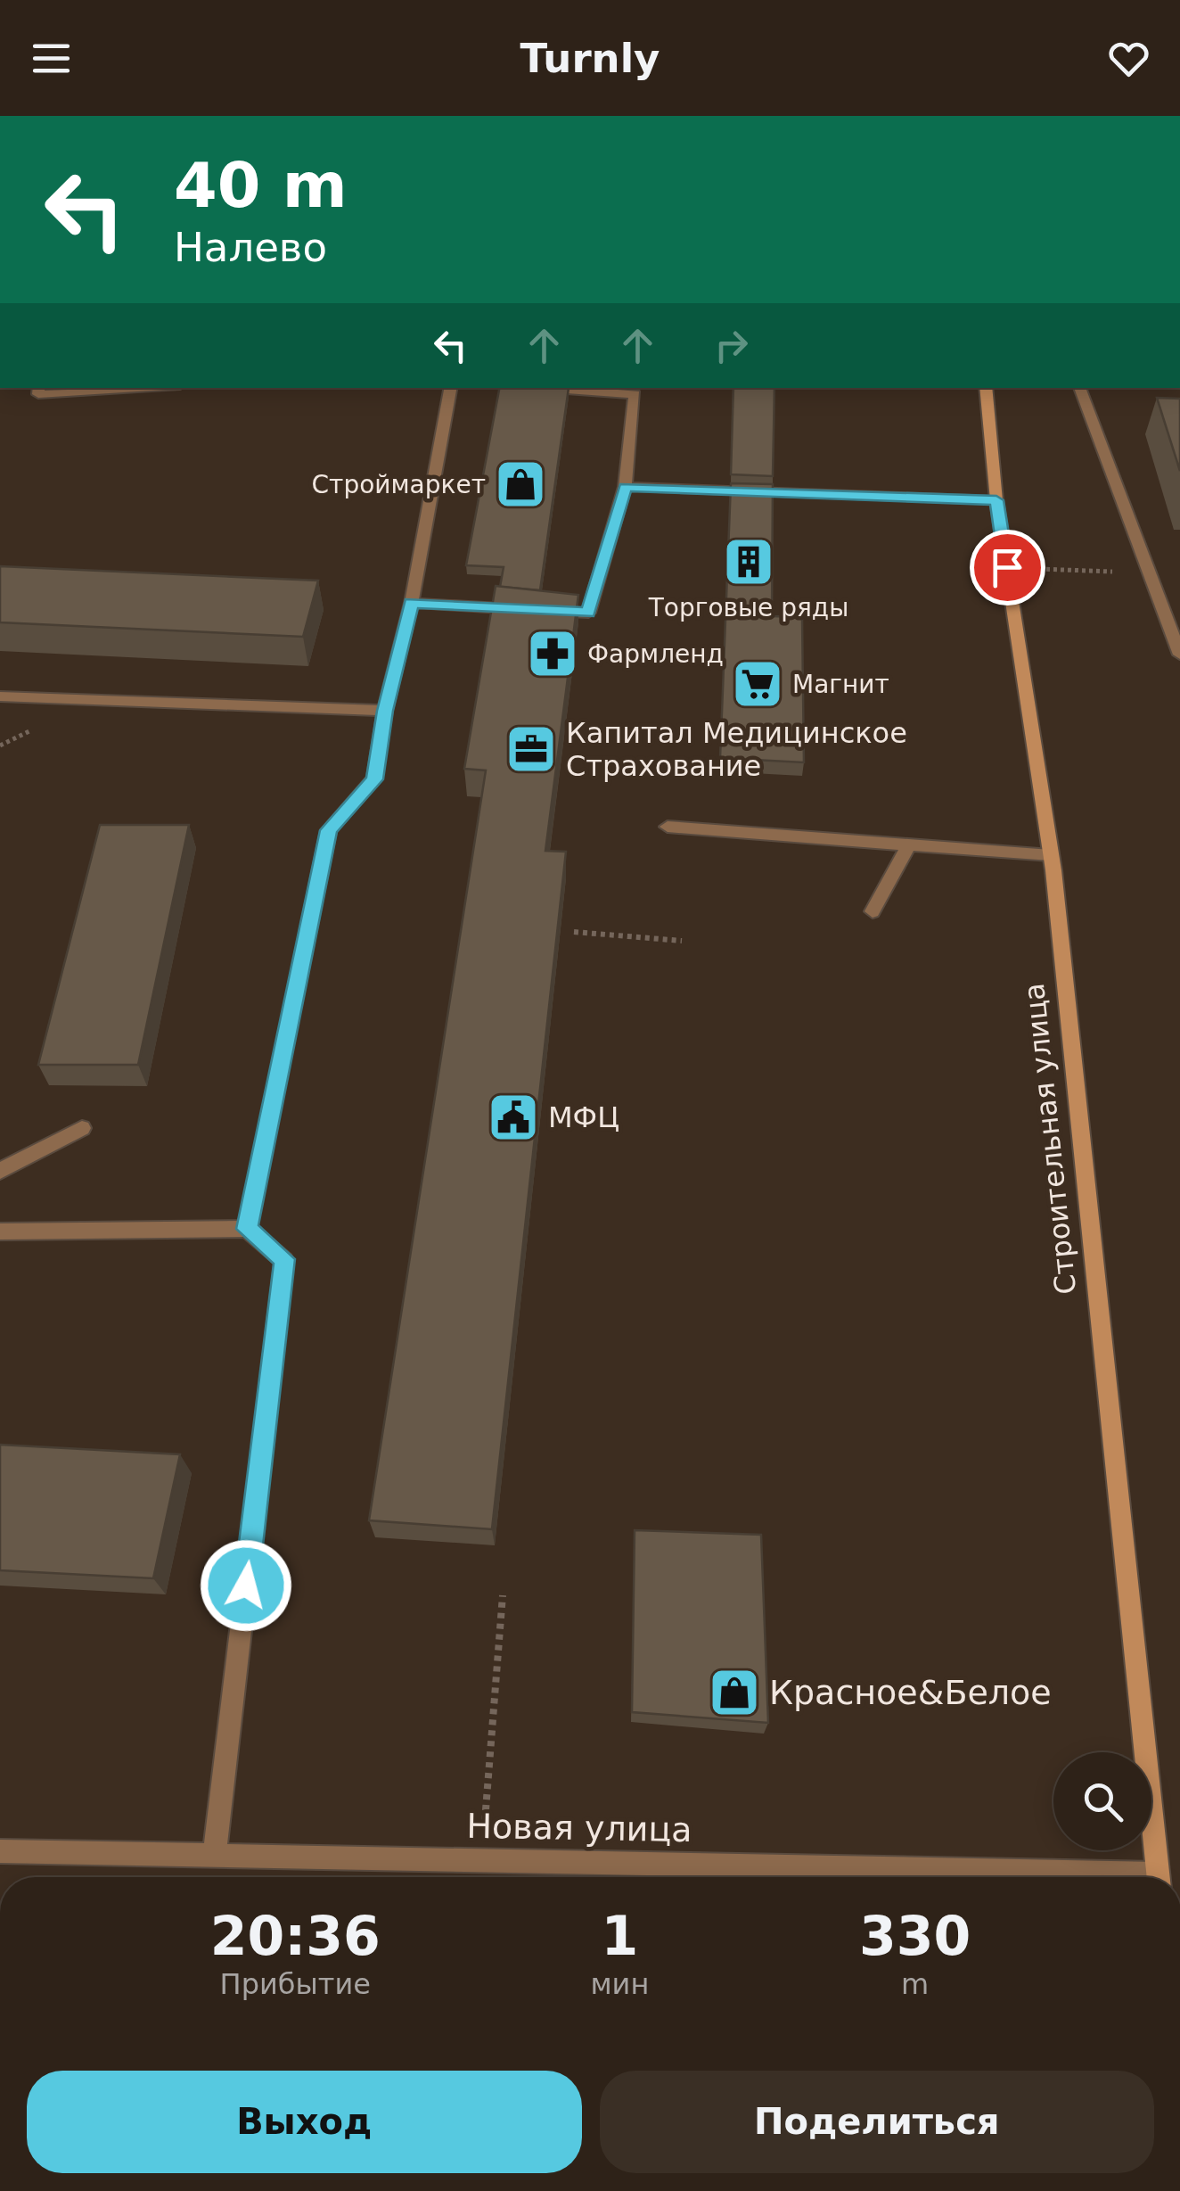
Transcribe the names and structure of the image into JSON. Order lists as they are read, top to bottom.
{
  "streets": {
    "street": ["Строительная улица", "Новая улица"]
  },
  "places": {
    "shop": ["Строймаркет", "Красное&Белое"],
    "building": ["Торговые ряды"],
    "pharmacy": ["Фармленд"],
    "supermarket": ["Магнит"],
    "office": ["Капитал Медицинское Страхование"],
    "public building": ["МФЦ"]
  },
  "page": {
    "header": "Turnly",
    "turn": ["40 m", "Налево"],
    "eta": [
      "20:36",
      "Прибытие",
      "1",
      "мин",
      "330",
      "m"
    ],
    "buttons": ["Выход", "Поделиться"]
  }
}
